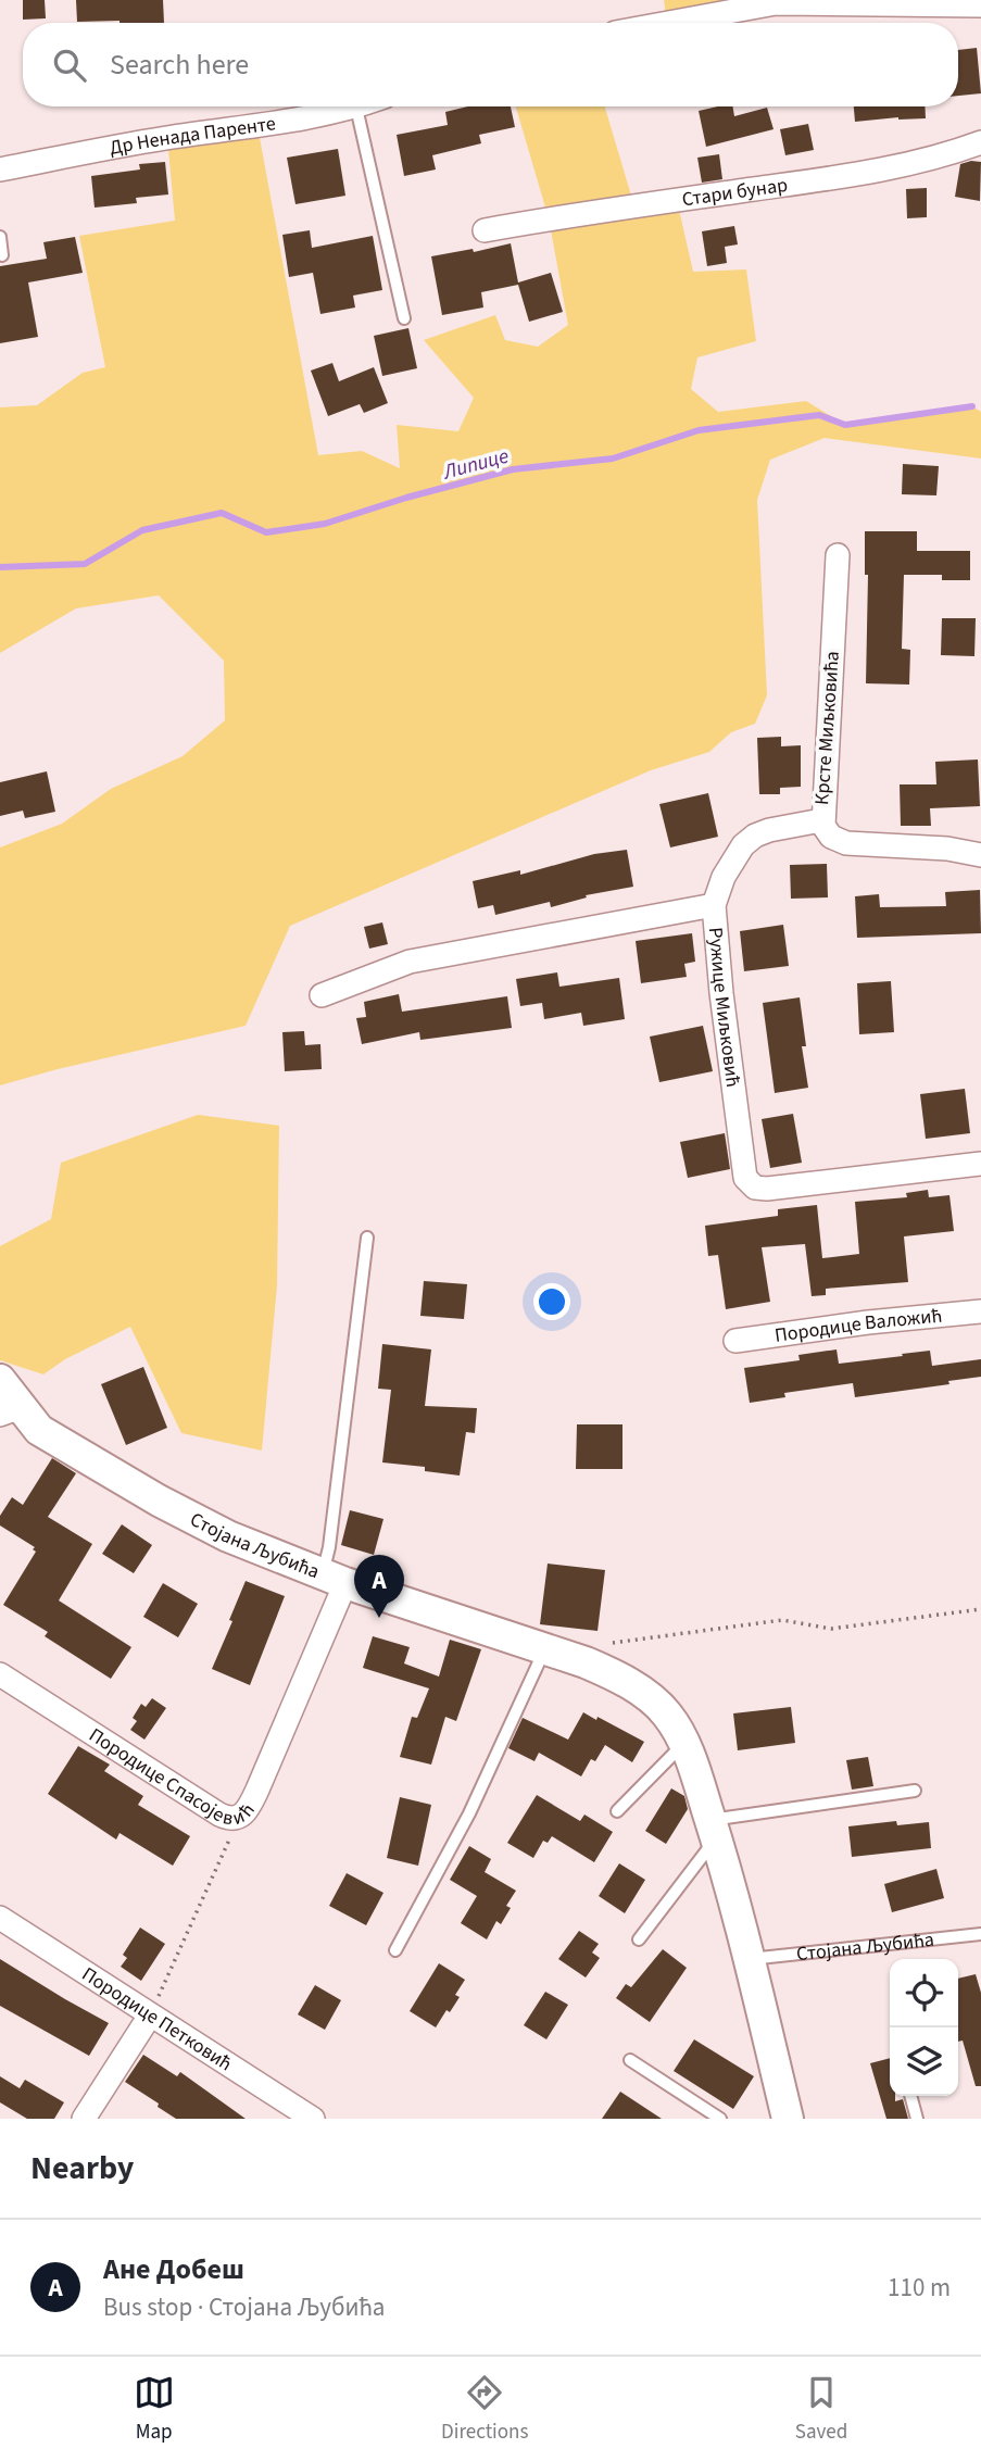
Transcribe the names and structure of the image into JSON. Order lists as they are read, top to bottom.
{
  "streets": {
    "street": [
      "Др Ненада Паренте",
      "Стари бунар",
      "Крсте Миљковића",
      "Ружице Миљковић",
      "Породице Валожић",
      "Стојана Љубића",
      "Породице Спасојевић",
      "Породице Петковић"
    ]
  },
  "crossings": [
    ["Стојана Љубића", "Породице Спасојевић"]
  ],
  "water": ["Липице"],
  "page": {
    "search": "Search here",
    "pins": "A",
    "heading": "Nearby",
    "list": [
      {
        "mark": "A",
        "name": "Ане Добеш",
        "note": "Bus stop · Стојана Љубића",
        "value": "110 m"
      }
    ],
    "nav": ["Map", "Directions", "Saved"]
  }
}
